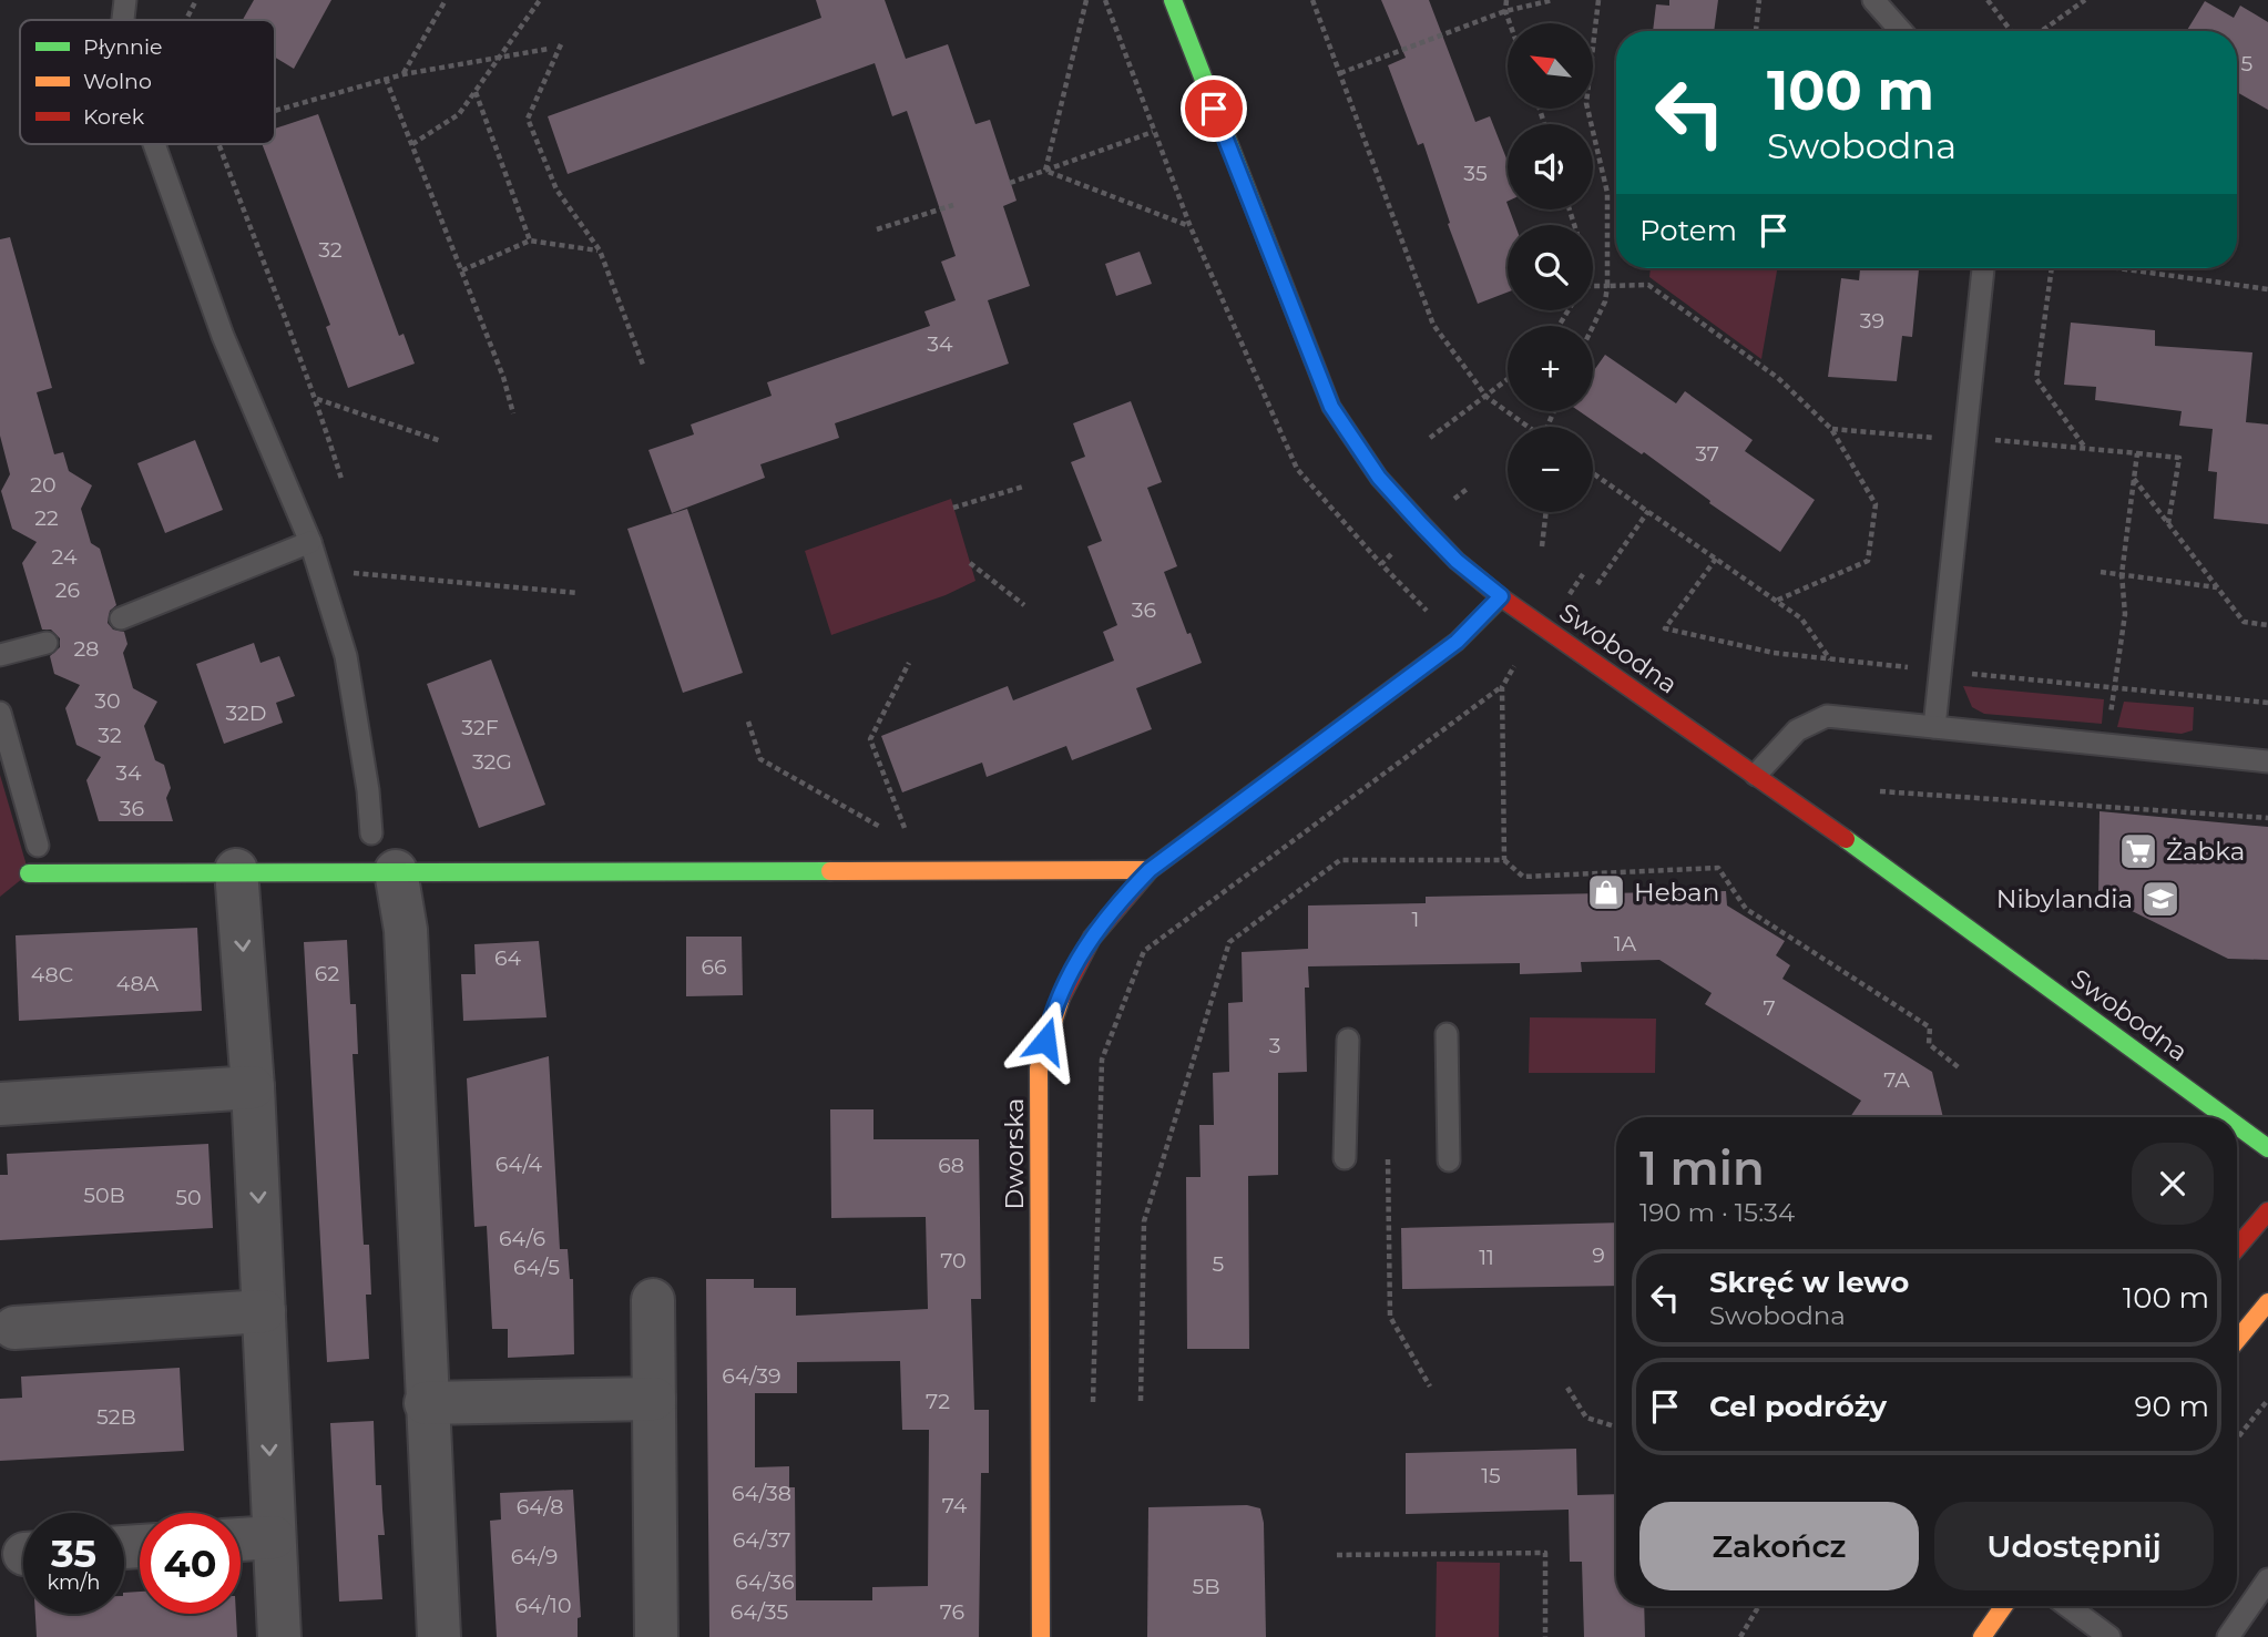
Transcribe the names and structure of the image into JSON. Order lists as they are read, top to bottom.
{
  "streets": {
    "street": ["Swobodna", "Dworska"]
  },
  "crossings": [
    ["Swobodna", "Dworska"]
  ],
  "places": {
    "supermarket": ["Żabka"],
    "shop": ["Heban"],
    "school or university": ["Nibylandia"]
  },
  "house_numbers": [
    "5",
    "35",
    "32",
    "39",
    "34",
    "37",
    "20",
    "22",
    "24",
    "26",
    "36",
    "28",
    "30",
    "32D",
    "32F",
    "32",
    "32G",
    "34",
    "36",
    "1",
    "1A",
    "64",
    "66",
    "62",
    "48C",
    "48A",
    "7",
    "3",
    "7A",
    "64/4",
    "68",
    "50B",
    "50",
    "64/6",
    "9",
    "11",
    "70",
    "5",
    "64/5",
    "64/39",
    "72",
    "52B",
    "15",
    "64/38",
    "74",
    "64/8",
    "64/37",
    "64/9",
    "64/36",
    "5B",
    "64/10",
    "64/35",
    "76"
  ],
  "legend": ["Płynnie", "Wolno", "Korek"],
  "north": "top left",
  "page": {
    "map_buttons": ["+", "−"],
    "turn": ["100 m", "Swobodna"],
    "then": "Potem",
    "heading": ["1 min", "190 m · 15:34"],
    "list": [
      {
        "name": "Skręć w lewo",
        "note": "Swobodna",
        "value": "100 m"
      },
      {
        "name": "Cel podróży",
        "value": "90 m"
      }
    ],
    "buttons": ["Zakończ", "Udostępnij"],
    "speed": "35 km/h",
    "limit": "40"
  }
}
